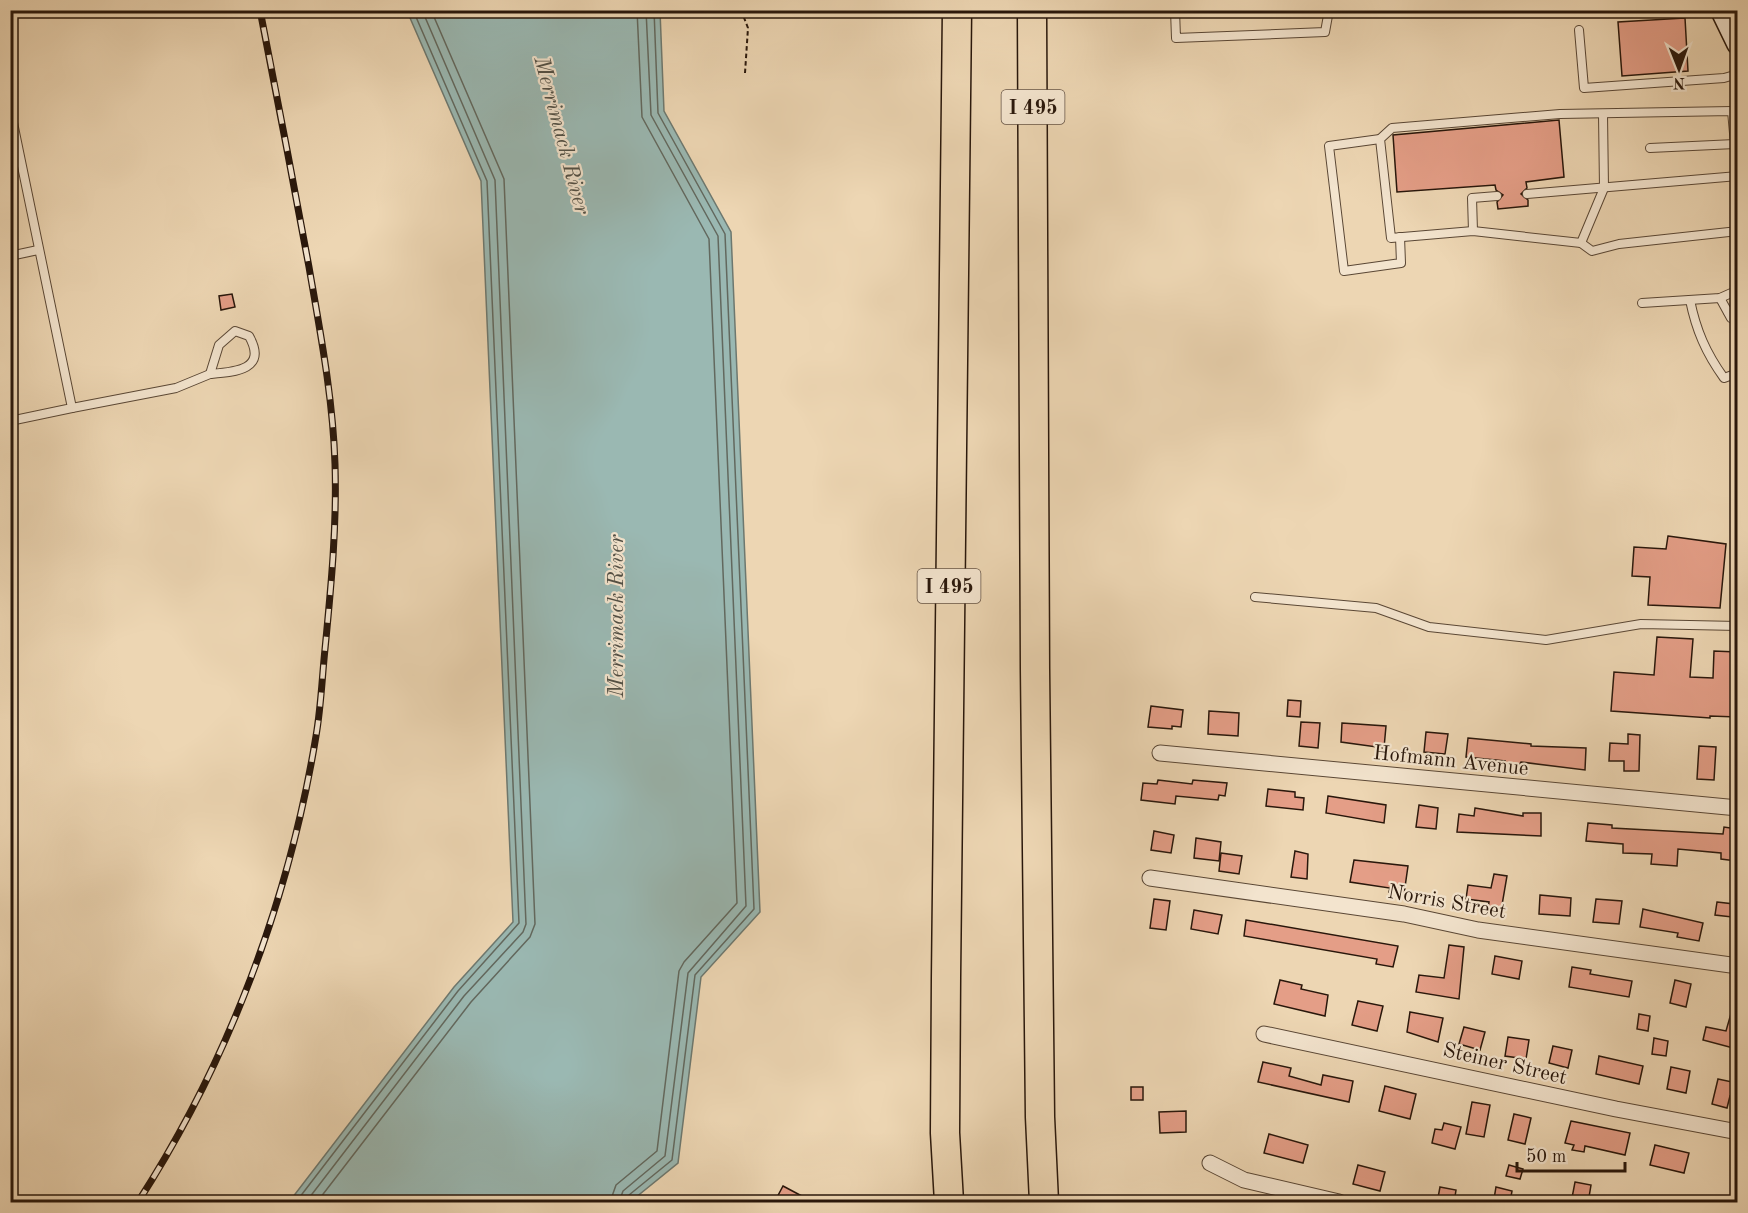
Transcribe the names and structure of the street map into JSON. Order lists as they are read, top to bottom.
{
  "streets": {
    "highway": ["I 495"],
    "street": ["Hofmann Avenue", "Norris Street", "Steiner Street"]
  },
  "water": ["Merrimack River"],
  "scale_bar": "50 m",
  "north": "bottom"
}
